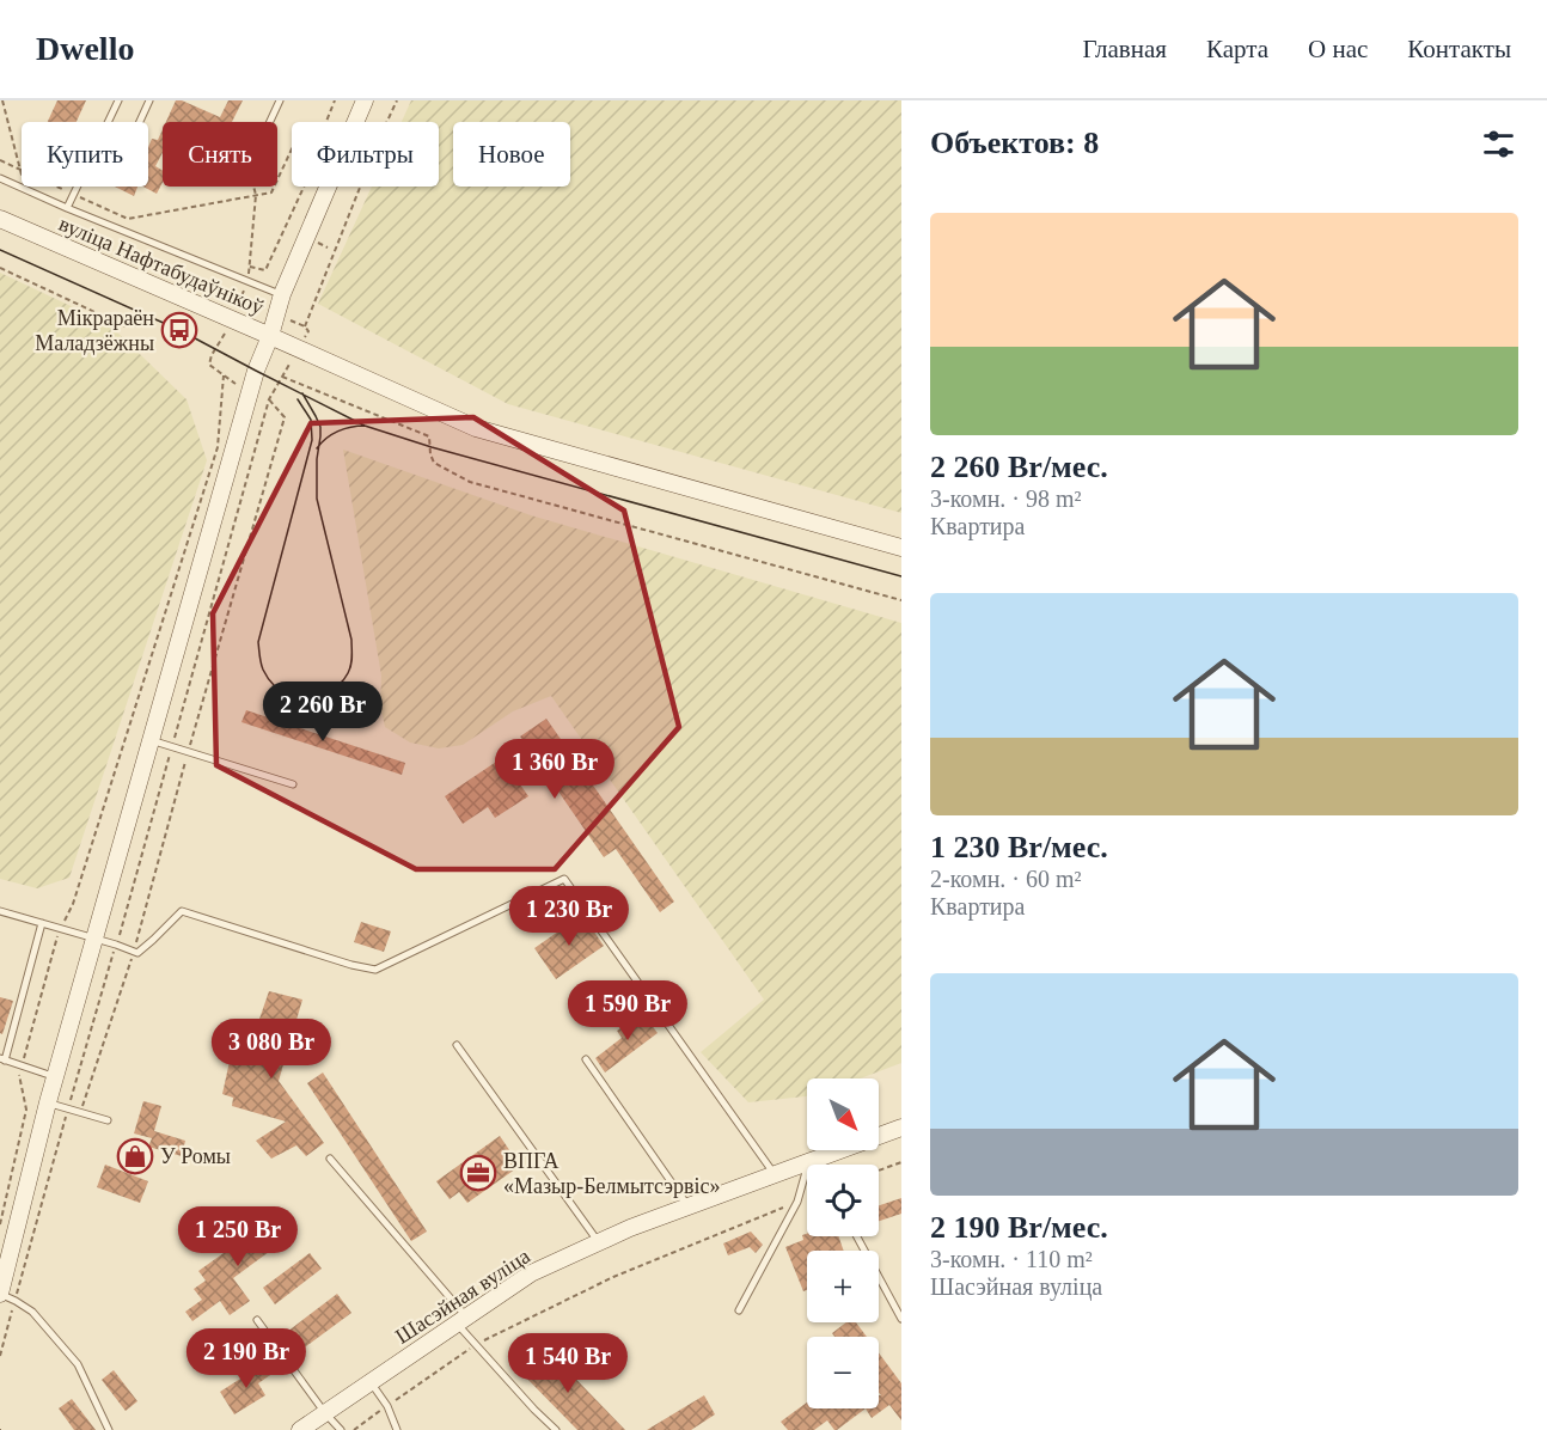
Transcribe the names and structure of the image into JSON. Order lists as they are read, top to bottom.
{
  "streets": {
    "main road": ["вуліца Нафтабудаўнікоў", "Шасэйная вуліца"]
  },
  "places": {
    "bus stop": ["Мікрараён Маладзёжны"],
    "shop": ["У Ромы"],
    "office": ["ВПГА «Мазыр-Белмытсэрвіс»"]
  },
  "north": "bottom right",
  "page": {
    "header": "Dwello",
    "nav": [
      "Главная",
      "Карта",
      "О нас",
      "Контакты"
    ],
    "heading": "Объектов: 8",
    "chip": [
      "Купить",
      "Снять",
      "Фильтры",
      "Новое"
    ],
    "list": [
      {
        "name": "2 260 Br/мес.",
        "note": "3-комн. · 98 m² · Квартира"
      },
      {
        "name": "1 230 Br/мес.",
        "note": "2-комн. · 60 m² · Квартира"
      },
      {
        "name": "2 190 Br/мес.",
        "note": "3-комн. · 110 m² · Шасэйная вуліца"
      }
    ],
    "price": [
      "2 260 Br",
      "1 360 Br",
      "1 230 Br",
      "1 590 Br",
      "3 080 Br",
      "1 250 Br",
      "2 190 Br",
      "1 540 Br"
    ],
    "map_buttons": ["+", "−"]
  }
}
